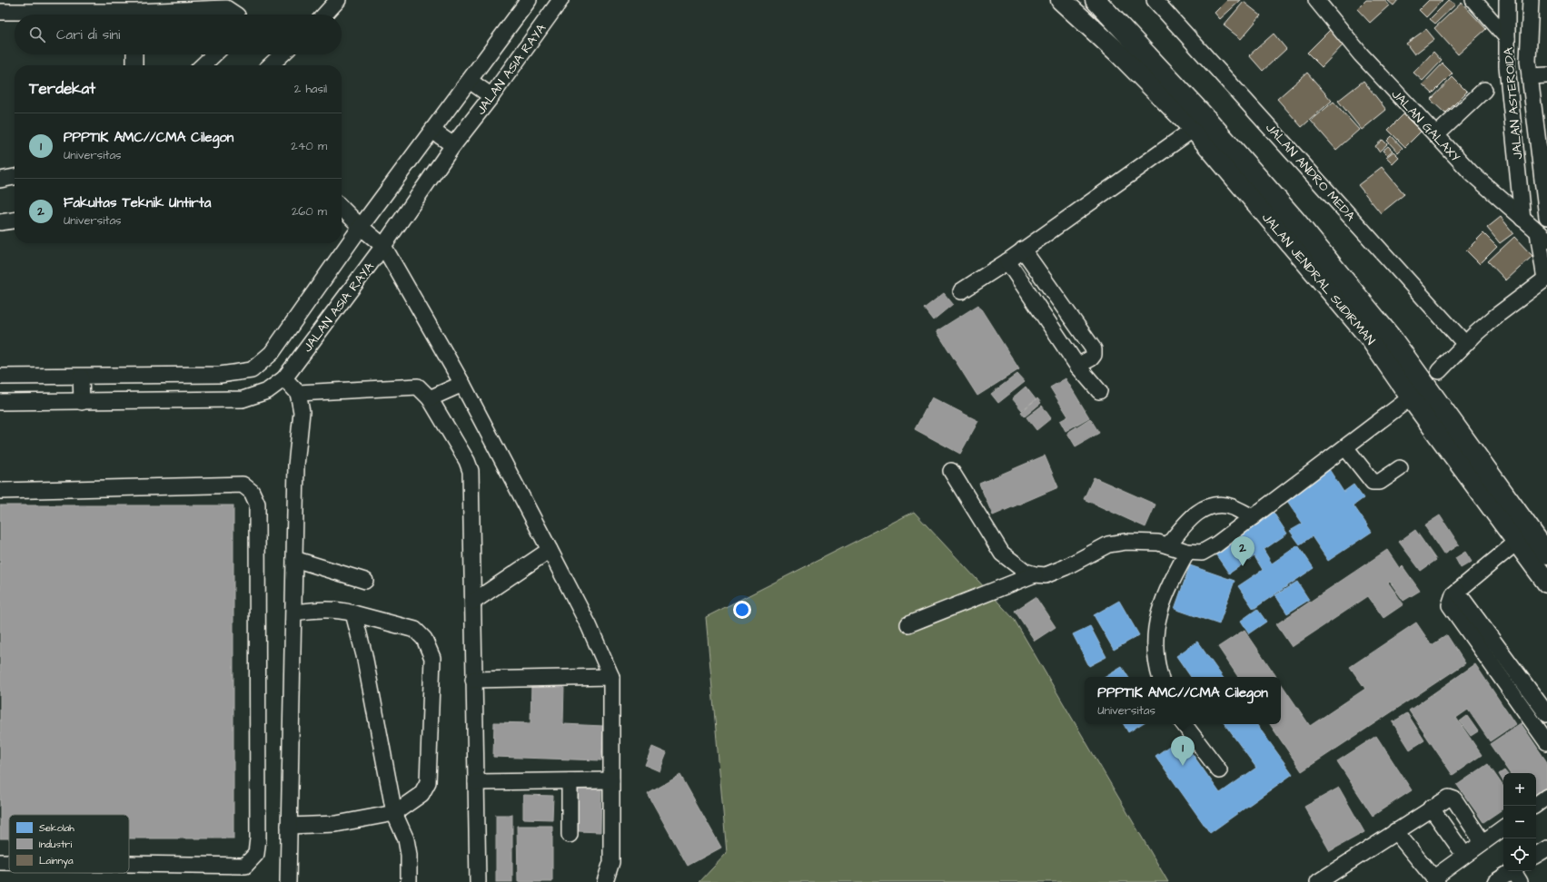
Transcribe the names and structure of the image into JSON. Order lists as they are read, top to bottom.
{
  "streets": {
    "highway": ["JALAN JENDRAL SUDIRMAN"],
    "street": [
      "JALAN ASIA RAYA",
      "JALAN ASTEROIDA",
      "JALAN GALAXY",
      "JALAN ANDRO MEDA"
    ]
  },
  "crossings": [
    ["JALAN ASTEROIDA", "JALAN GALAXY"]
  ],
  "legend": ["Sekolah", "Industri", "Lainnya"],
  "page": {
    "search": "Cari di sini",
    "heading": ["Terdekat", "2 hasil"],
    "list": [
      {
        "mark": "1",
        "name": "PPPTIK AMC//CMA Cilegon",
        "note": "Universitas",
        "value": "240 m"
      },
      {
        "mark": "2",
        "name": "Fakultas Teknik Untirta",
        "note": "Universitas",
        "value": "260 m"
      }
    ],
    "pins": ["2", "1"],
    "popup": ["PPPTIK AMC//CMA Cilegon", "Universitas"],
    "map_buttons": ["+", "−"]
  }
}
